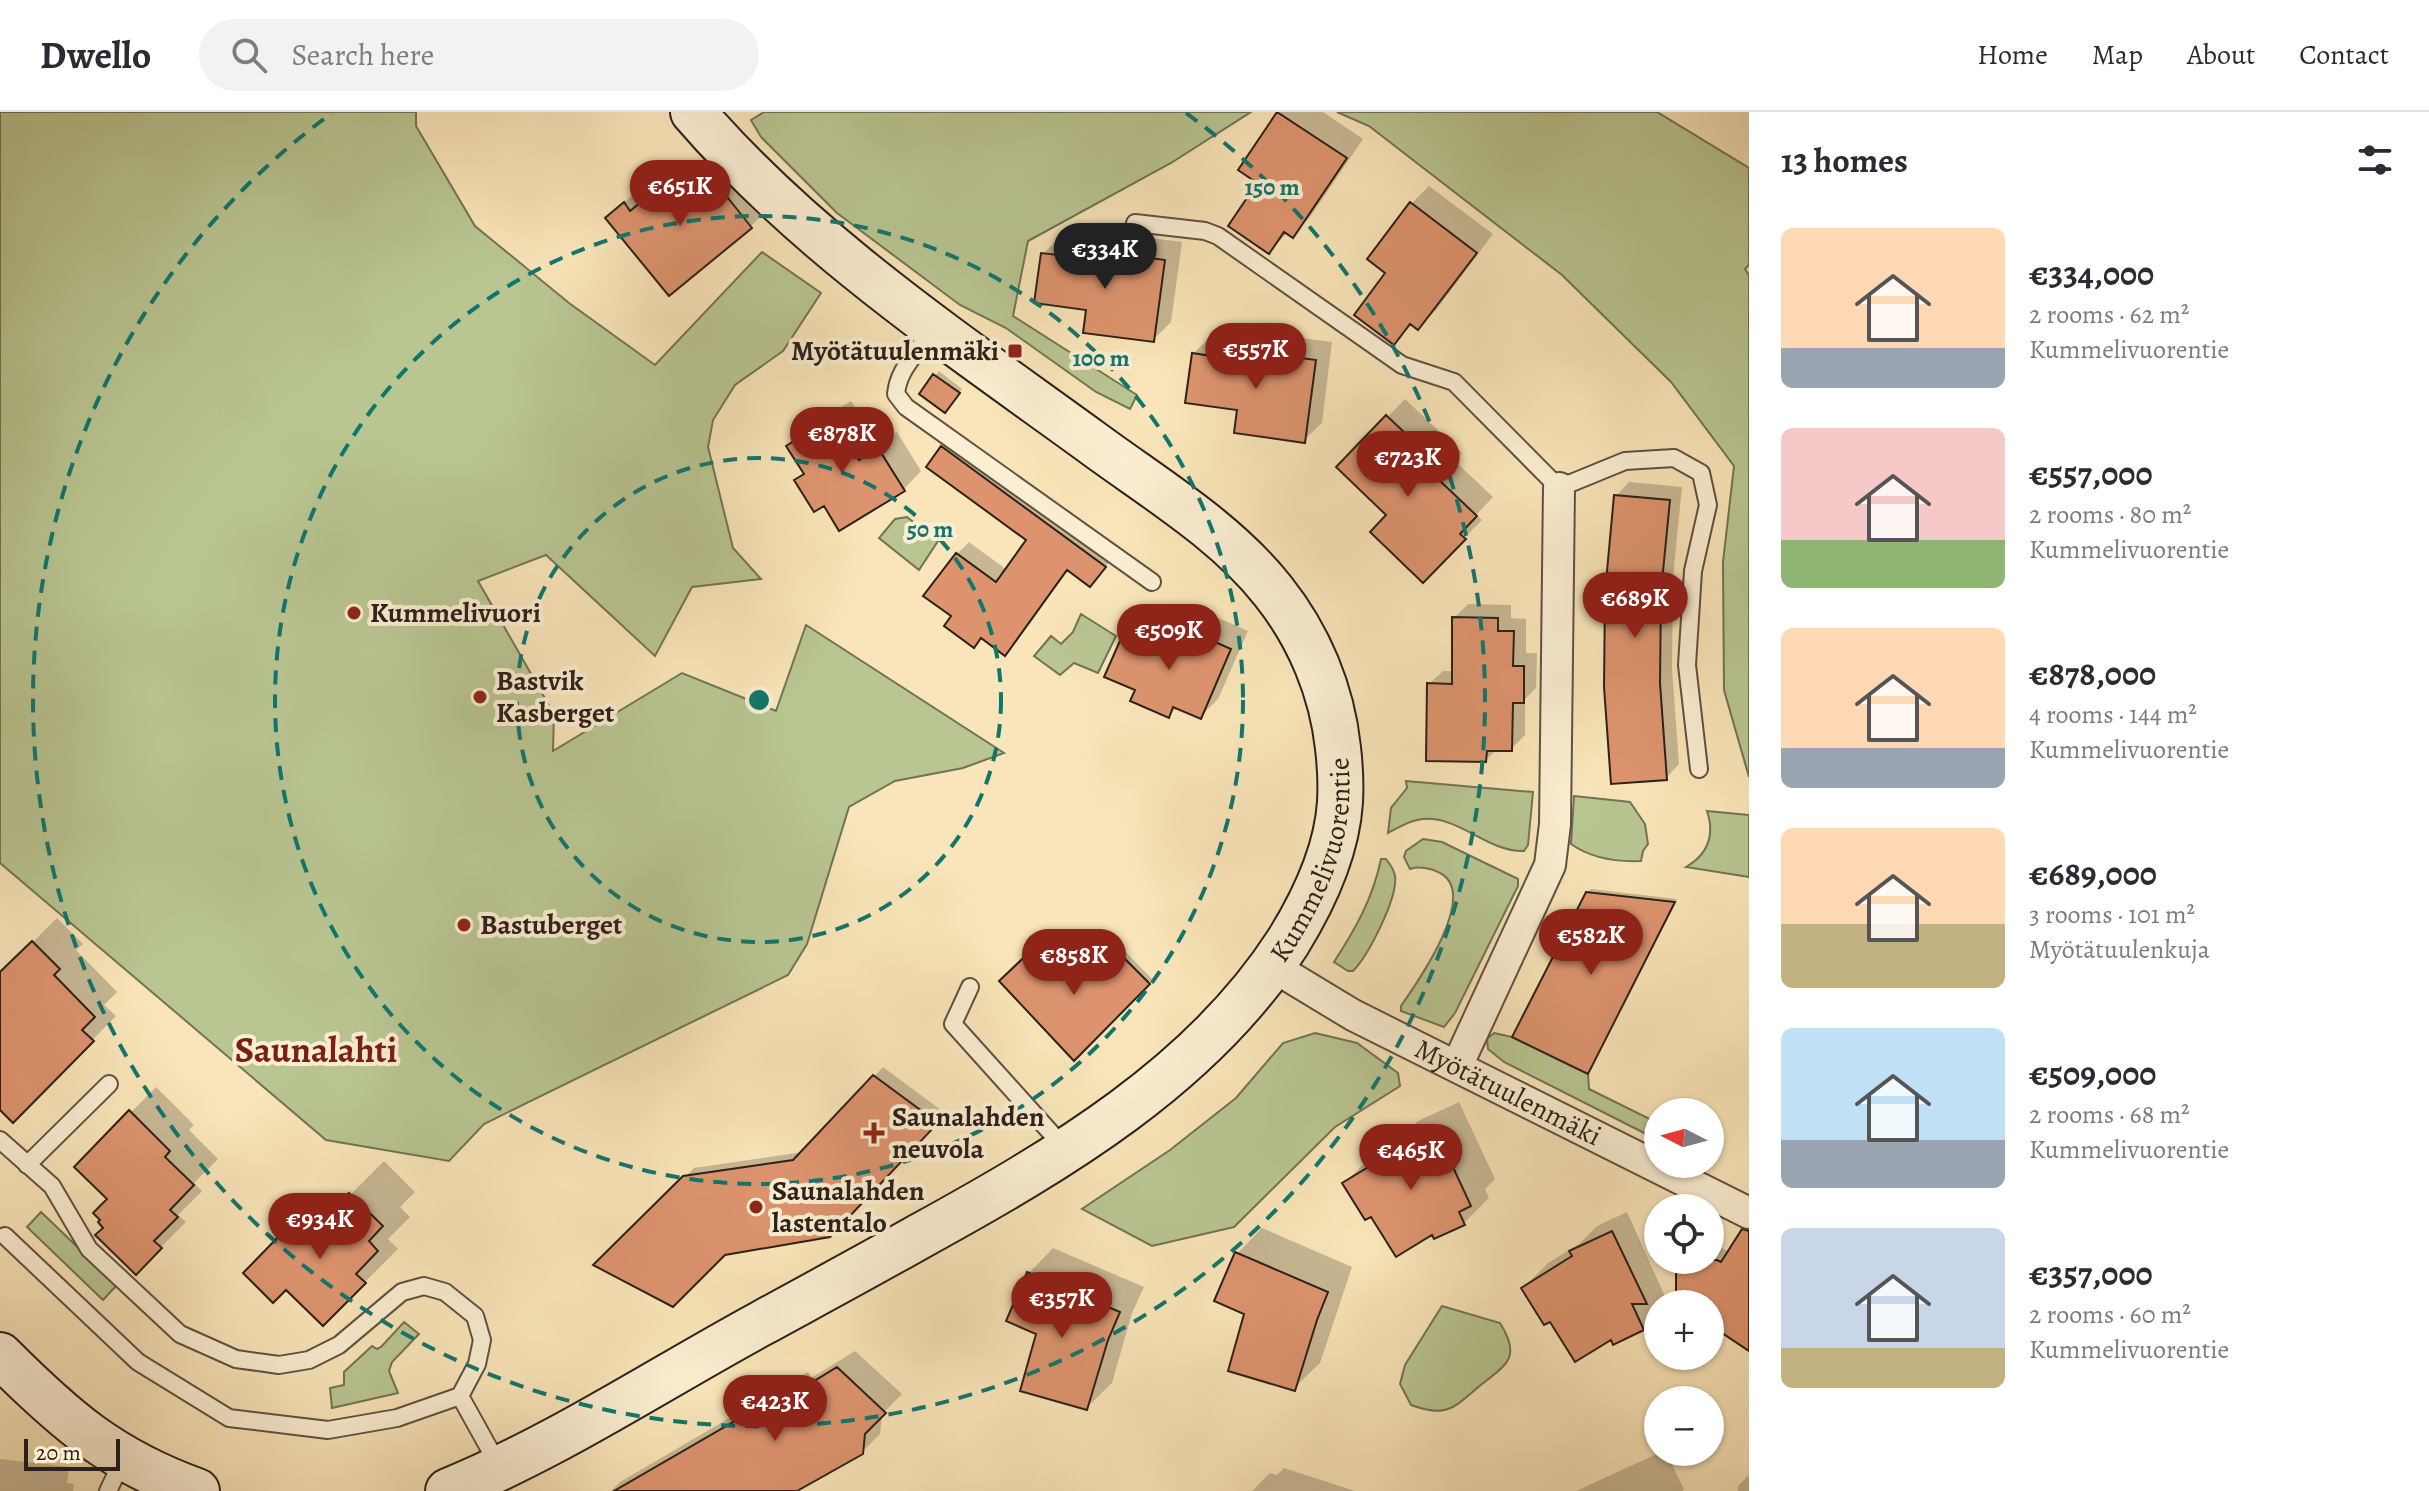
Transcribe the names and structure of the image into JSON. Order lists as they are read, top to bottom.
{
  "streets": {
    "street": ["Kummelivuorentie", "Myötätuulenmäki"]
  },
  "crossings": [
    ["Kummelivuorentie", "Myötätuulenmäki"]
  ],
  "districts": ["Saunalahti"],
  "places": {
    "transit": ["Myötätuulenmäki"],
    "other": [
      "Kummelivuori",
      "Bastvik Kasberget",
      "Bastuberget",
      "Saunalahden lastentalo"
    ],
    "health": ["Saunalahden neuvola"]
  },
  "scale_bar": "20 m",
  "north": "left",
  "page": {
    "header": "Dwello",
    "search": "Search here",
    "nav": [
      "Home",
      "Map",
      "About",
      "Contact"
    ],
    "heading": "13 homes",
    "price": [
      "€651K",
      "€334K",
      "€557K",
      "€878K",
      "€723K",
      "€689K",
      "€509K",
      "€582K",
      "€858K",
      "€465K",
      "€934K",
      "€357K",
      "€423K"
    ],
    "list": [
      {
        "name": "€334,000",
        "note": "2 rooms · 62 m² · Kummelivuorentie"
      },
      {
        "name": "€557,000",
        "note": "2 rooms · 80 m² · Kummelivuorentie"
      },
      {
        "name": "€878,000",
        "note": "4 rooms · 144 m² · Kummelivuorentie"
      },
      {
        "name": "€689,000",
        "note": "3 rooms · 101 m² · Myötätuulenkuja"
      },
      {
        "name": "€509,000",
        "note": "2 rooms · 68 m² · Kummelivuorentie"
      },
      {
        "name": "€357,000",
        "note": "2 rooms · 60 m² · Kummelivuorentie"
      }
    ],
    "map_buttons": ["+", "−"],
    "scale": "20 m"
  },
  "rings": ["150 m", "100 m", "50 m"]
}
